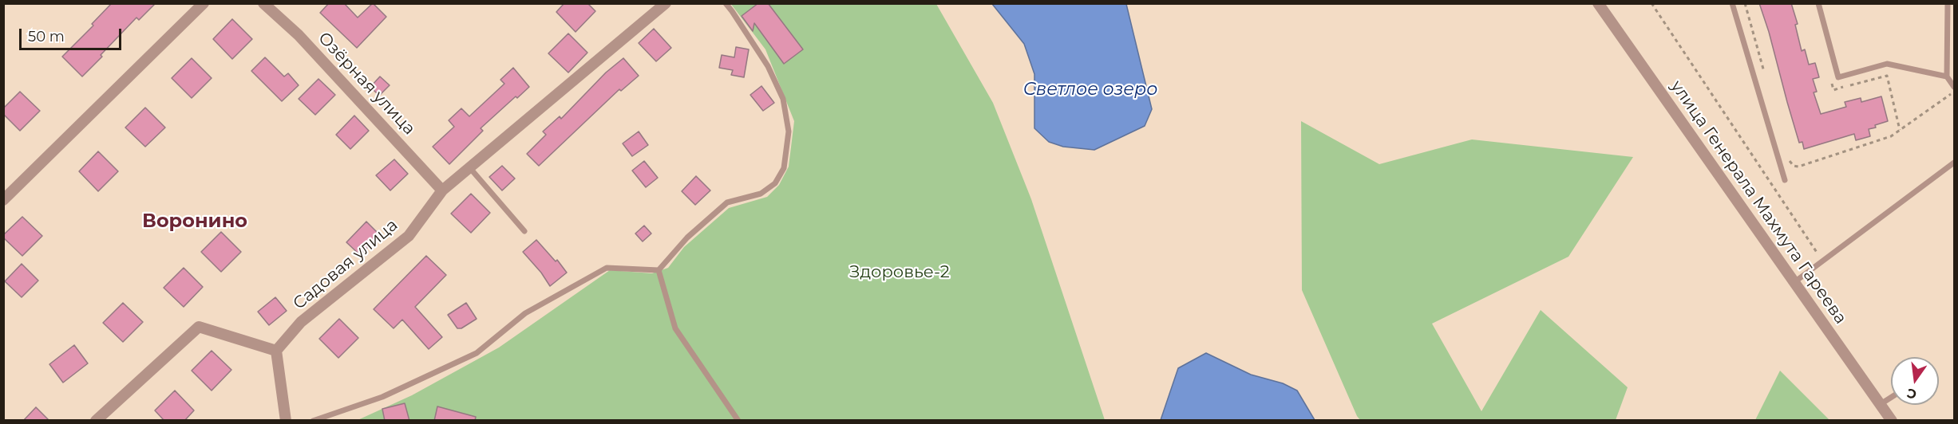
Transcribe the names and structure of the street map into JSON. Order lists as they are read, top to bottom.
{
  "streets": {
    "street": ["Озёрная улица", "улица Генерала Махмута Гареева", "Садовая улица"]
  },
  "crossings": [
    ["Озёрная улица", "Садовая улица"]
  ],
  "districts": ["Воронино"],
  "water": ["Светлое озеро"],
  "parks": ["Здоровье-2"],
  "scale_bar": "50 m",
  "north": "bottom"
}
